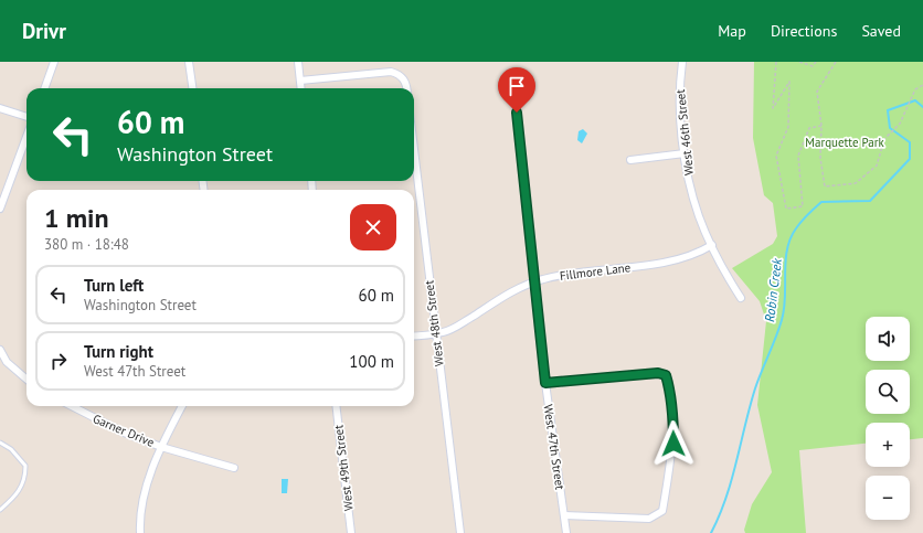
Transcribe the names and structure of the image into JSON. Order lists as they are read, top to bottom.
{
  "streets": {
    "street": [
      "West 46th Street",
      "Fillmore Lane",
      "West 48th Street",
      "Garner Drive",
      "West 47th Street",
      "West 49th Street"
    ]
  },
  "crossings": [
    ["West 46th Street", "Fillmore Lane"],
    ["Fillmore Lane", "West 48th Street"],
    ["Fillmore Lane", "West 47th Street"]
  ],
  "water": ["Robin Creek"],
  "parks": ["Marquette Park"],
  "page": {
    "header": "Drivr",
    "nav": ["Map", "Directions", "Saved"],
    "turn": ["60 m", "Washington Street"],
    "heading": ["1 min", "380 m · 18:48"],
    "list": [
      {
        "name": "Turn left",
        "note": "Washington Street",
        "value": "60 m"
      },
      {
        "name": "Turn right",
        "note": "West 47th Street",
        "value": "100 m"
      }
    ],
    "map_buttons": ["+", "−"]
  }
}
